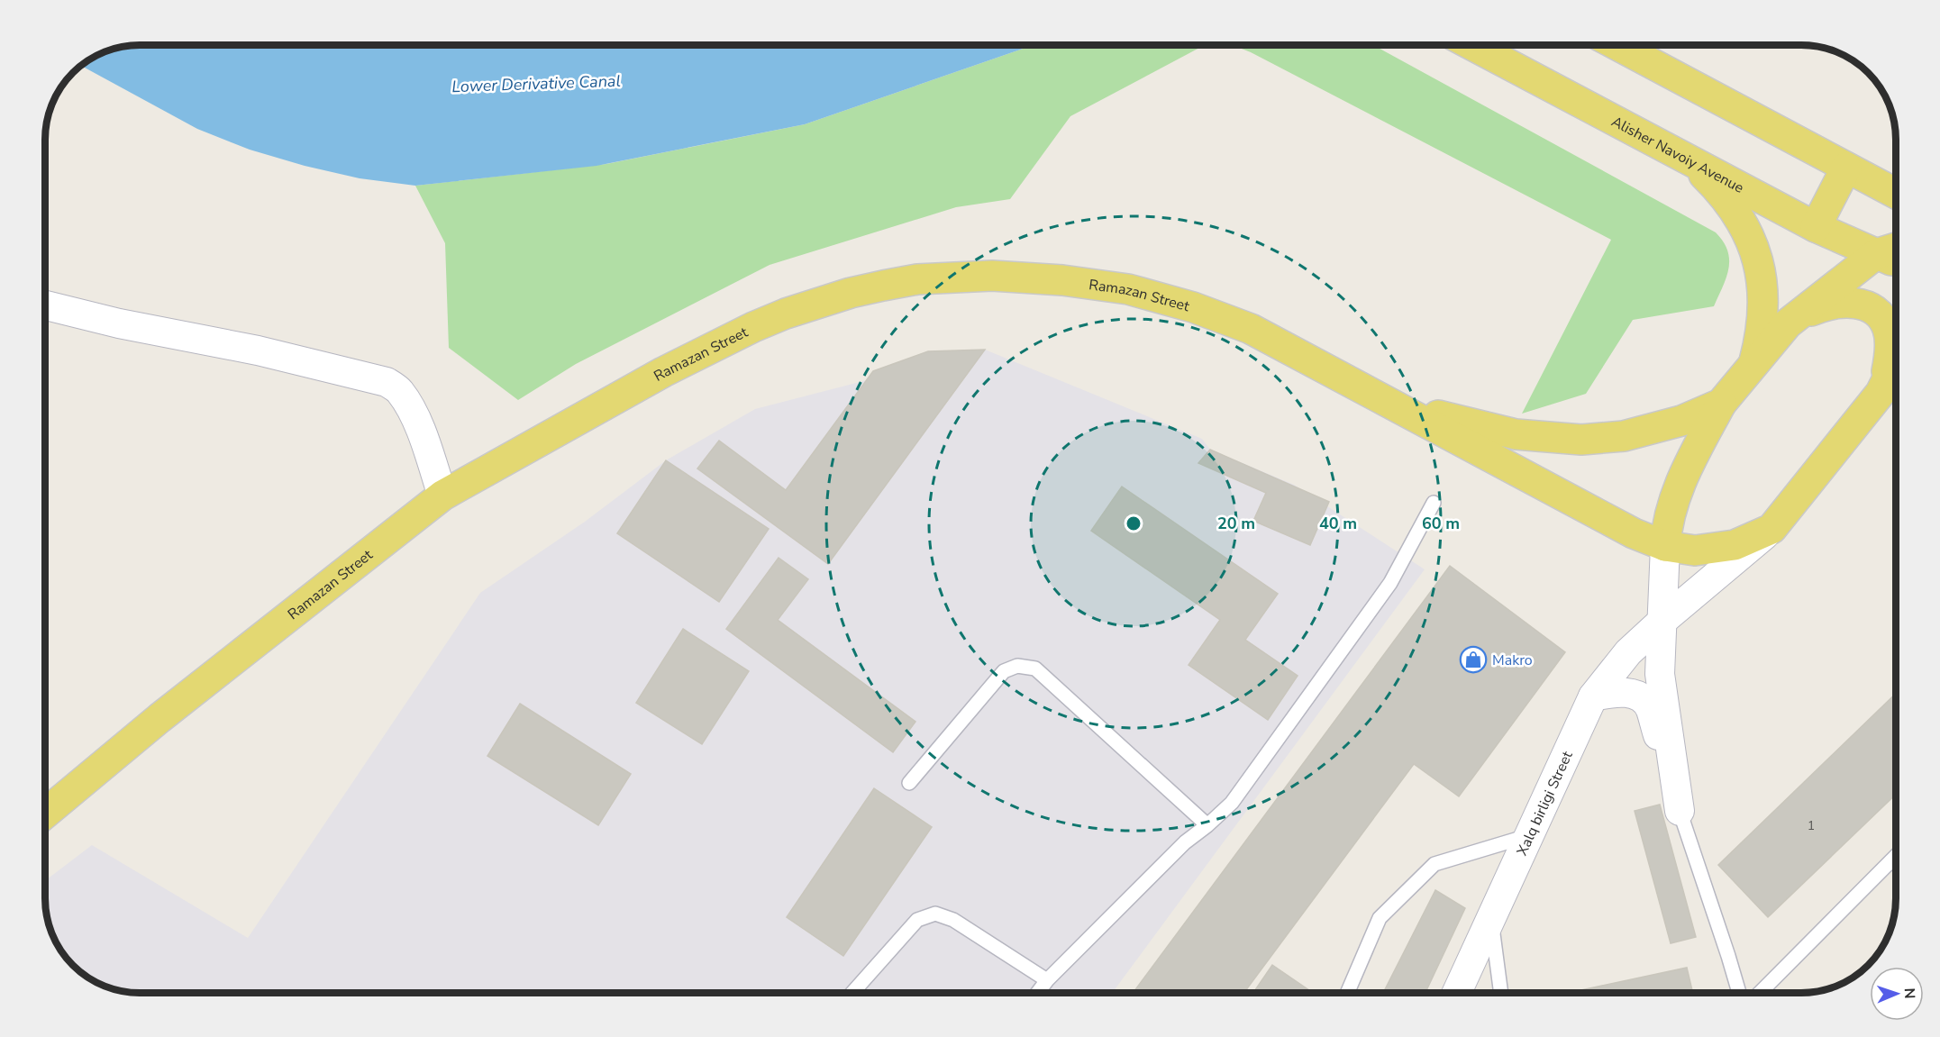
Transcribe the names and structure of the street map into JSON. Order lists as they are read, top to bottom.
{
  "streets": {
    "main road": ["Alisher Navoiy Avenue", "Ramazan Street"],
    "street": ["Xalq birligi Street"]
  },
  "crossings": [
    ["Ramazan Street", "Xalq birligi Street"]
  ],
  "water": ["Lower Derivative Canal"],
  "places": {
    "shop": ["Makro"]
  },
  "house_numbers": ["1"],
  "north": "right",
  "rings": ["20 m", "40 m", "60 m"]
}
